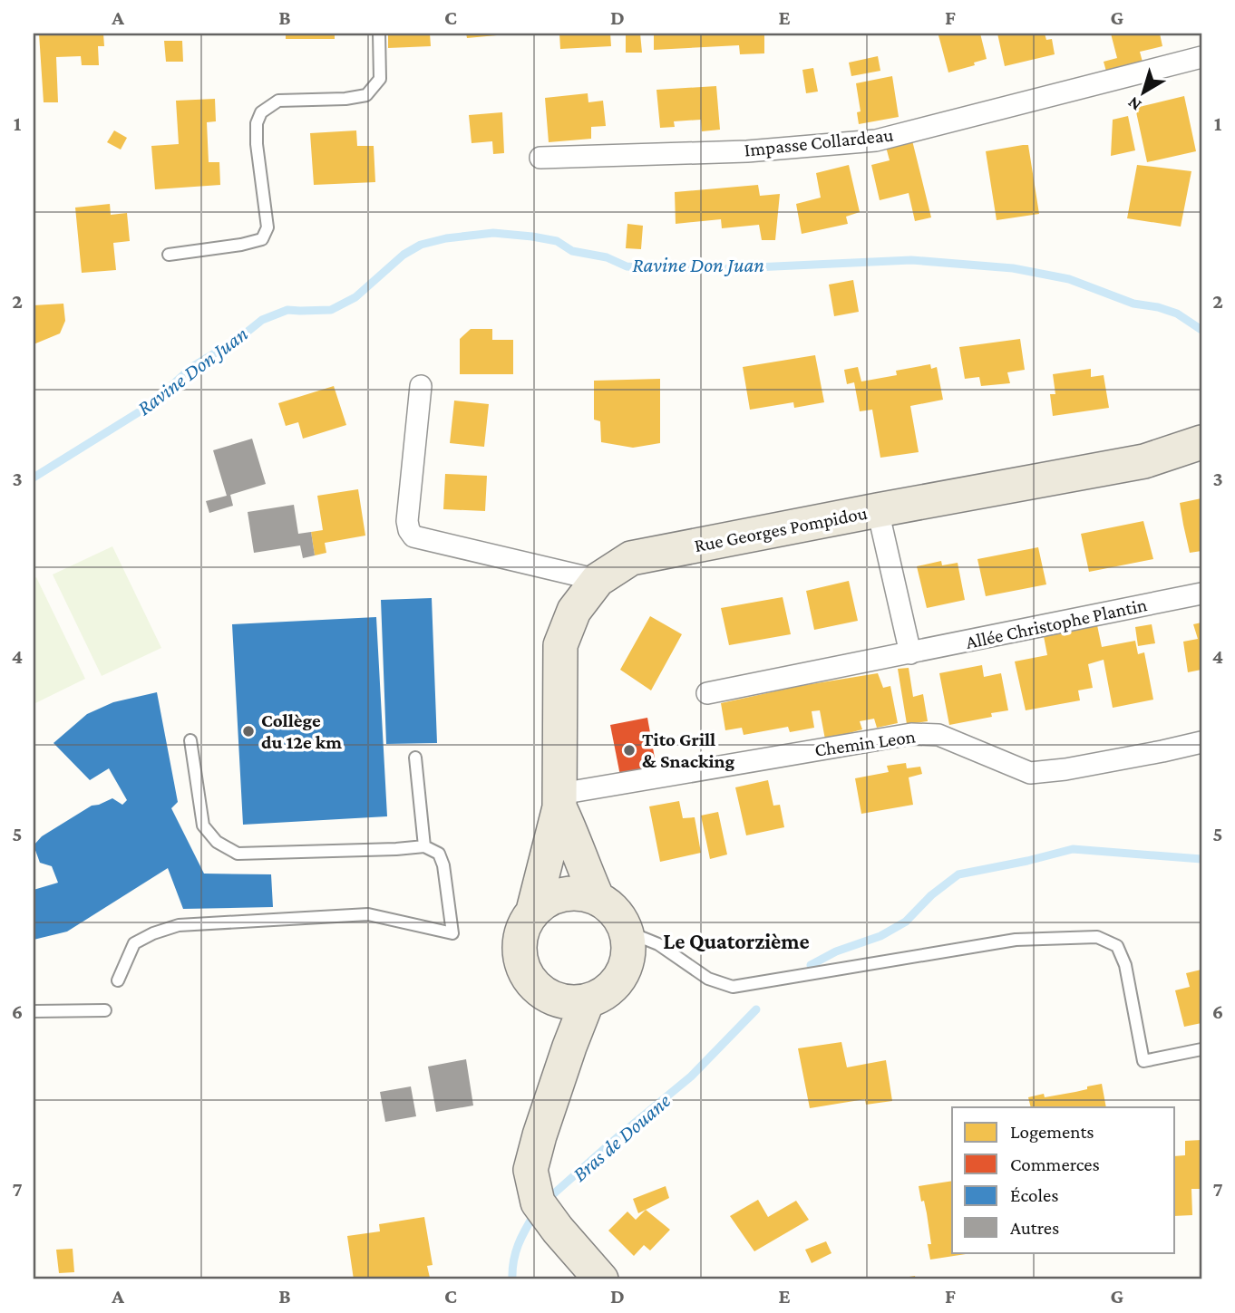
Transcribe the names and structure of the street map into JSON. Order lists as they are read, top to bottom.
{
  "streets": {
    "main road": ["Rue Georges Pompidou"],
    "street": ["Impasse Collardeau", "Allée Christophe Plantin", "Chemin Leon"]
  },
  "crossings": [
    ["Rue Georges Pompidou", "Chemin Leon"]
  ],
  "districts": ["Le Quatorzième"],
  "water": ["Ravine Don Juan", "Bras de Douane"],
  "places": ["Collège du 12e km", "Tito Grill & Snacking"],
  "legend": [
    "Logements",
    "Commerces",
    "Écoles",
    "Autres"
  ],
  "north": "bottom left",
  "grid": {
    "columns": [
      "A",
      "B",
      "C",
      "D",
      "E",
      "F",
      "G"
    ],
    "rows": [
      "1",
      "2",
      "3",
      "4",
      "5",
      "6",
      "7"
    ]
  }
}
